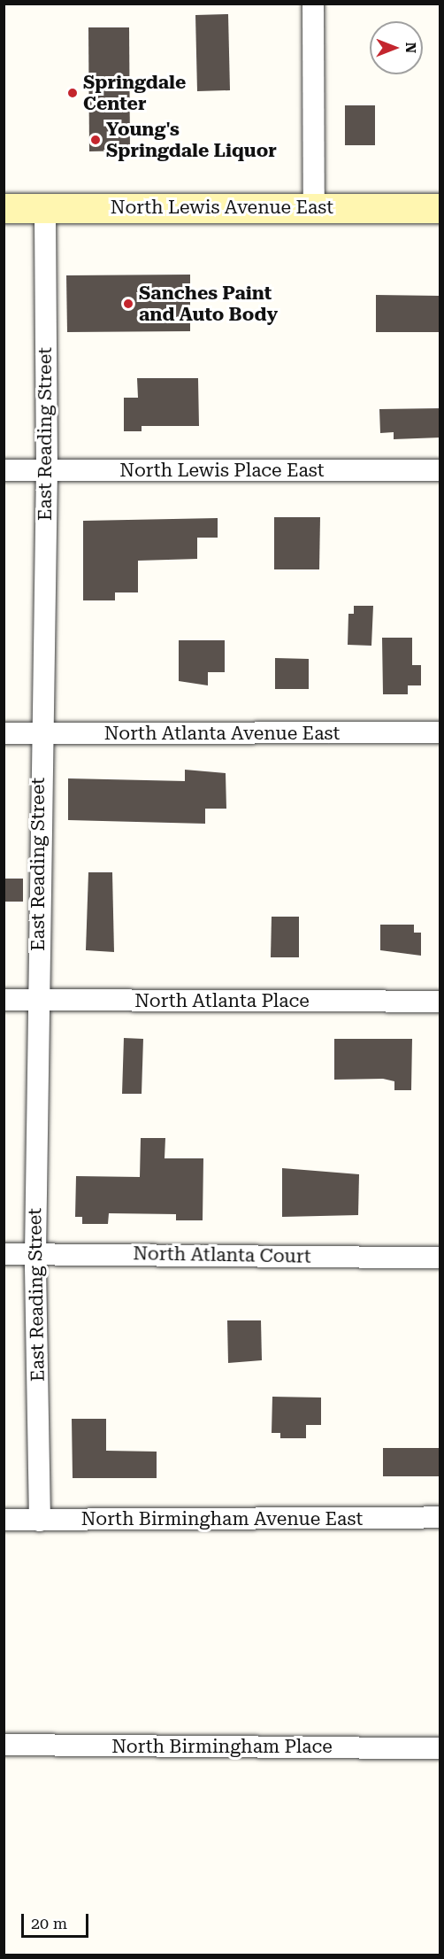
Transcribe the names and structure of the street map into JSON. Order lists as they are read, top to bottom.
{
  "streets": {
    "main road": ["North Lewis Avenue East"],
    "street": [
      "East Reading Street",
      "North Lewis Place East",
      "North Atlanta Avenue East",
      "North Atlanta Place",
      "North Atlanta Court",
      "North Birmingham Avenue East",
      "North Birmingham Place"
    ]
  },
  "crossings": [
    ["North Lewis Avenue East", "East Reading Street"],
    ["East Reading Street", "North Lewis Place East"],
    ["East Reading Street", "North Atlanta Avenue East"],
    ["East Reading Street", "North Atlanta Place"],
    ["East Reading Street", "North Atlanta Court"],
    ["East Reading Street", "North Birmingham Avenue East"]
  ],
  "places": ["Springdale Center", "Young's Springdale Liquor", "Sanches Paint and Auto Body"],
  "scale_bar": "20 m",
  "north": "right"
}
